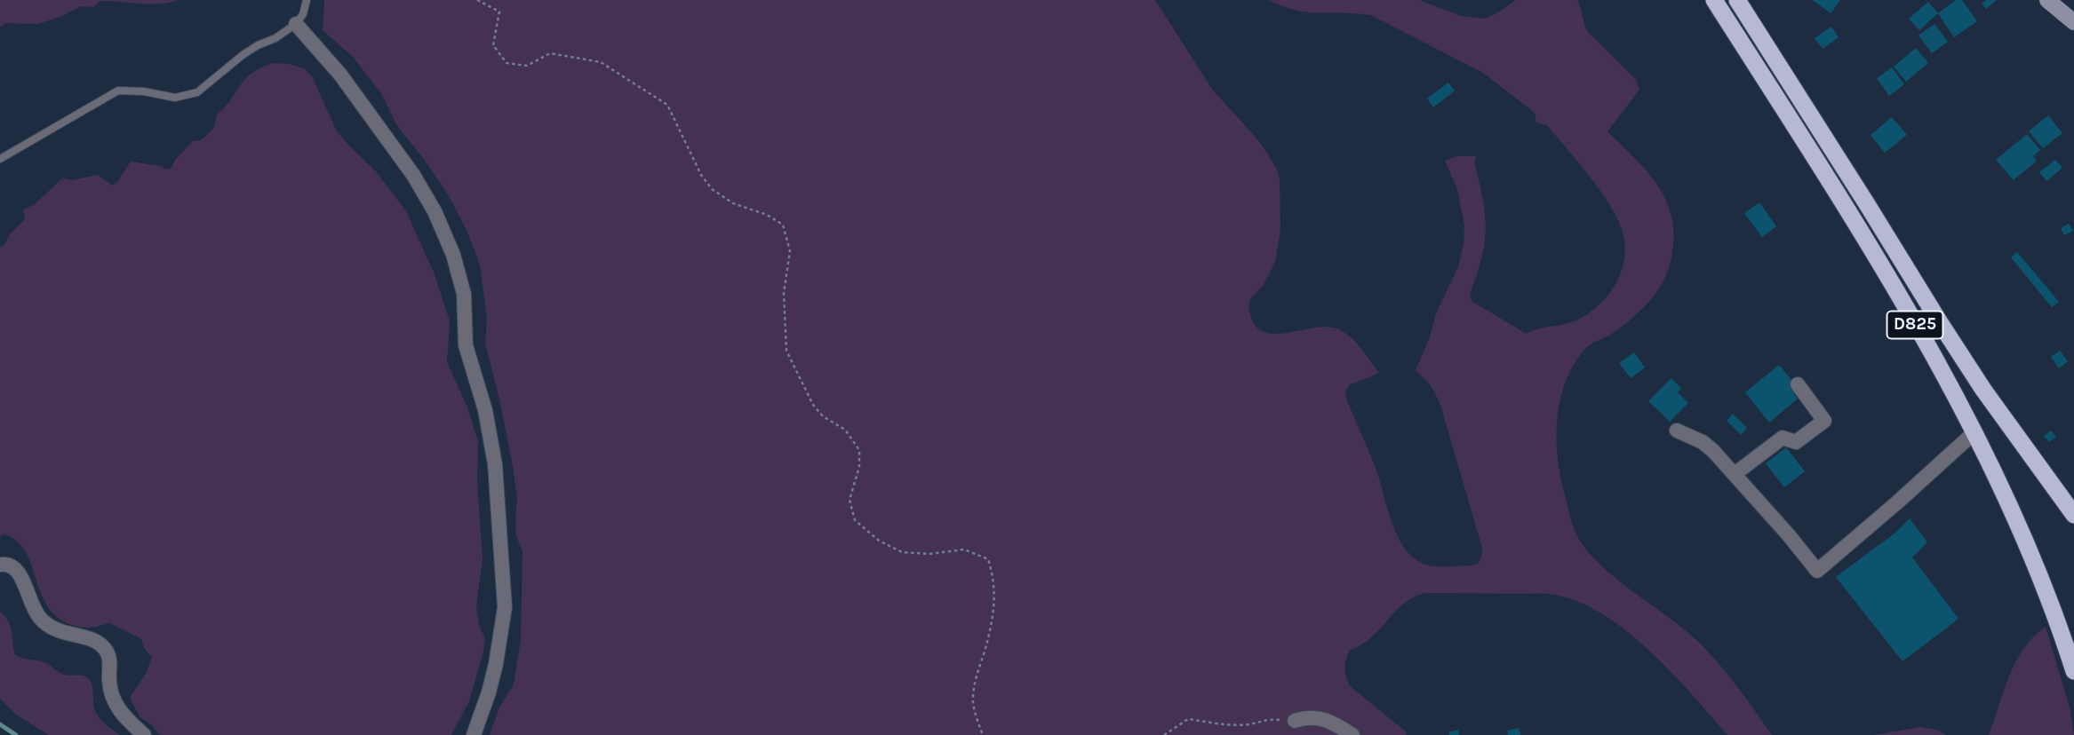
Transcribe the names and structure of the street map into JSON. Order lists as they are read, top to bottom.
{
  "streets": {
    "highway": ["D825"]
  }
}
